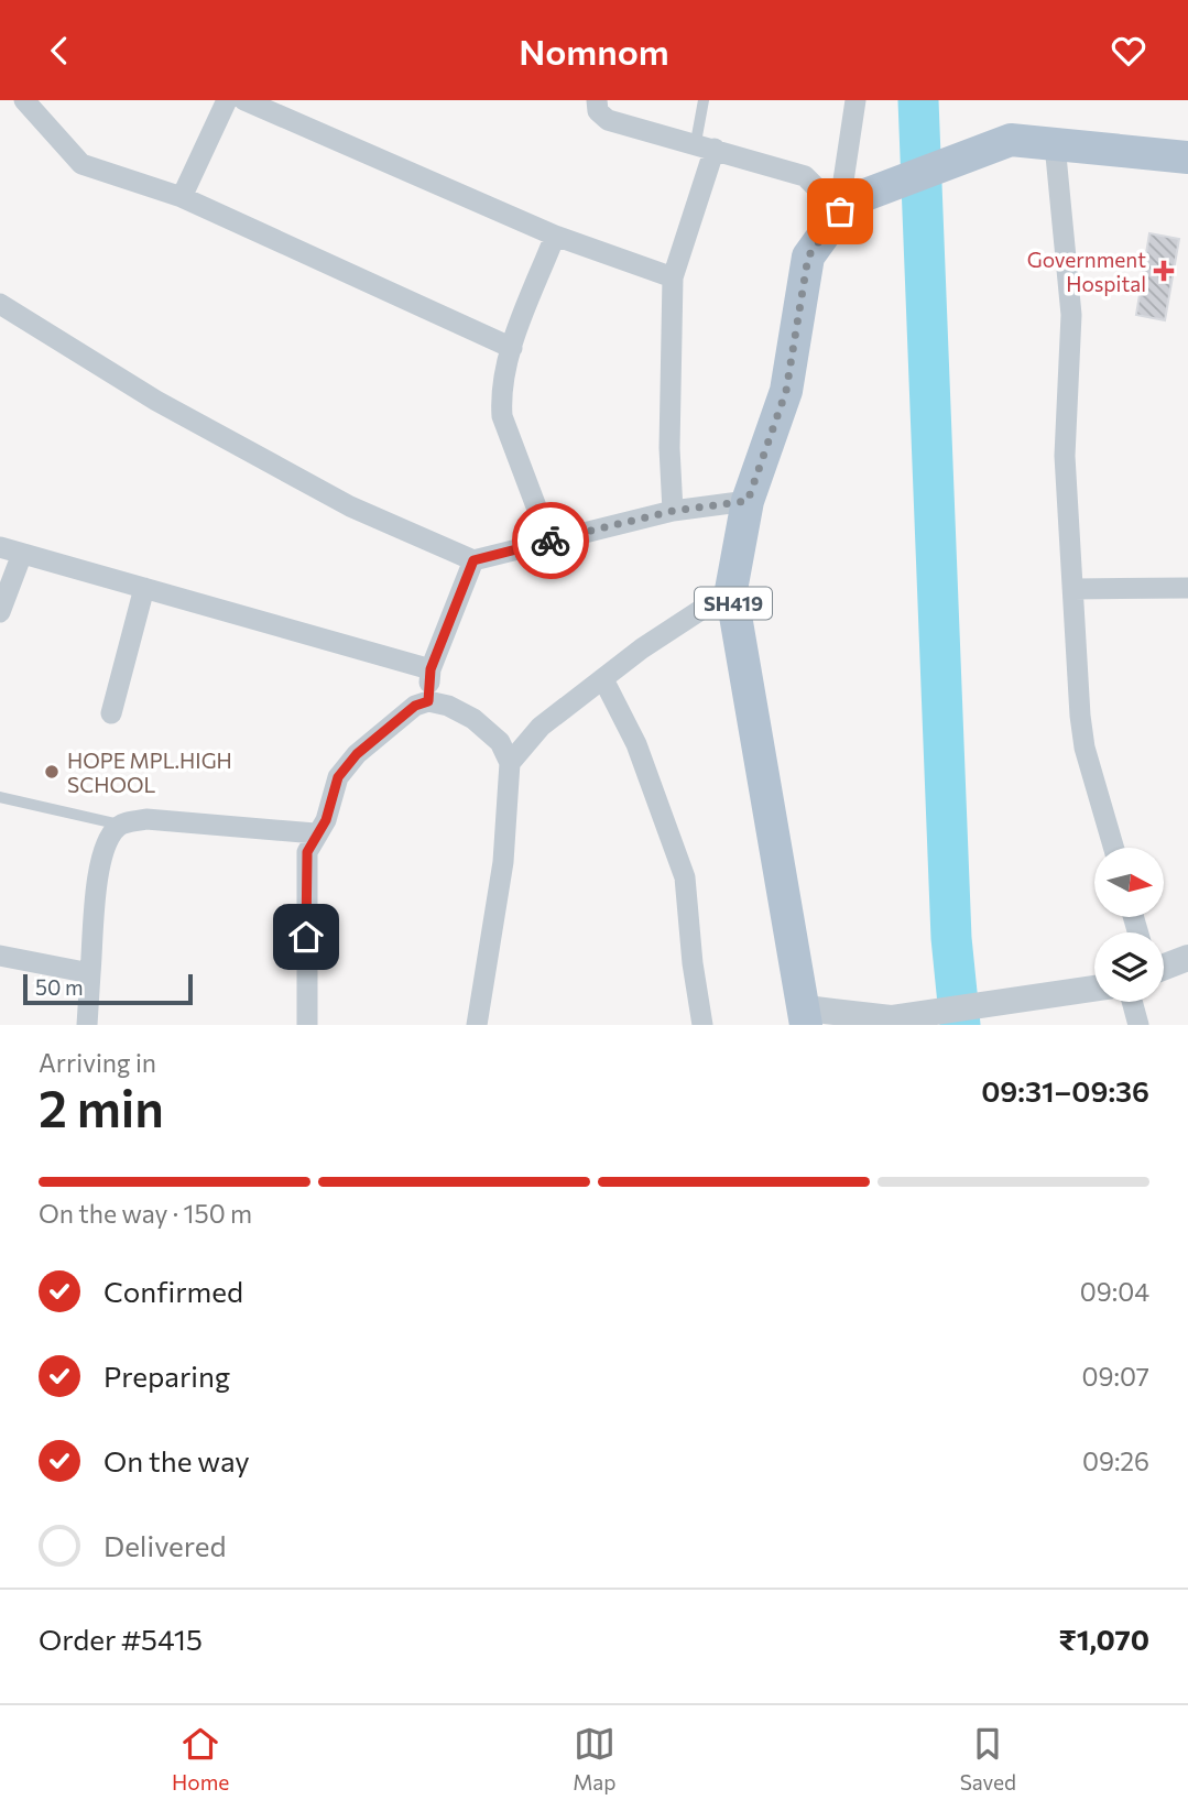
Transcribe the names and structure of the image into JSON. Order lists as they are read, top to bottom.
{
  "streets": {
    "main road": ["SH419"]
  },
  "places": {
    "health": ["Government Hospital"],
    "other": ["HOPE MPL.HIGH SCHOOL"]
  },
  "scale_bar": "50 m",
  "north": "right",
  "page": {
    "header": "Nomnom",
    "scale": "50 m",
    "heading": ["2 min", "Arriving in", "09:31–09:36"],
    "panel": ["Order #5415", "₹1,070"],
    "bar": "On the way · 150 m",
    "list": [
      ["Confirmed", "09:04"],
      ["Preparing", "09:07"],
      ["On the way", "09:26"],
      "Delivered"
    ],
    "tabs": ["Home", "Map", "Saved"]
  }
}
